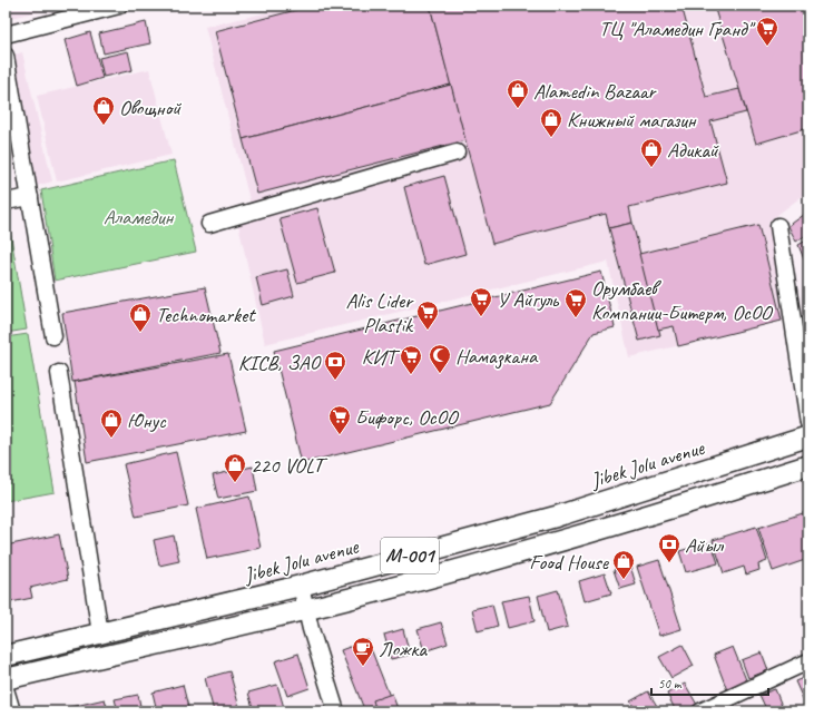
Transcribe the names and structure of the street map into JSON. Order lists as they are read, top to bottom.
{
  "streets": {
    "main road": ["Jibek Jolu avenue", "М-001"]
  },
  "parks": ["Аламедин"],
  "places": {
    "supermarket": [
      "ТЦ \"Аламедин Гранд\"",
      "У Айгуль",
      "Орумбаев Компании-Битерм, ОсОО",
      "Alis Lider Plastik",
      "КИТ",
      "Бифорс, ОсОО"
    ],
    "shop": [
      "Alamedin Bazaar",
      "Овощной",
      "Книжный магазин",
      "Адикай",
      "Technomarket",
      "Юнус",
      "220 VOLT",
      "Food House"
    ],
    "mosque": ["Намазкана"],
    "bank": ["KICB, ЗАО", "Айыл"],
    "cafe": ["Ложка"]
  },
  "scale_bar": "50 m"
}
